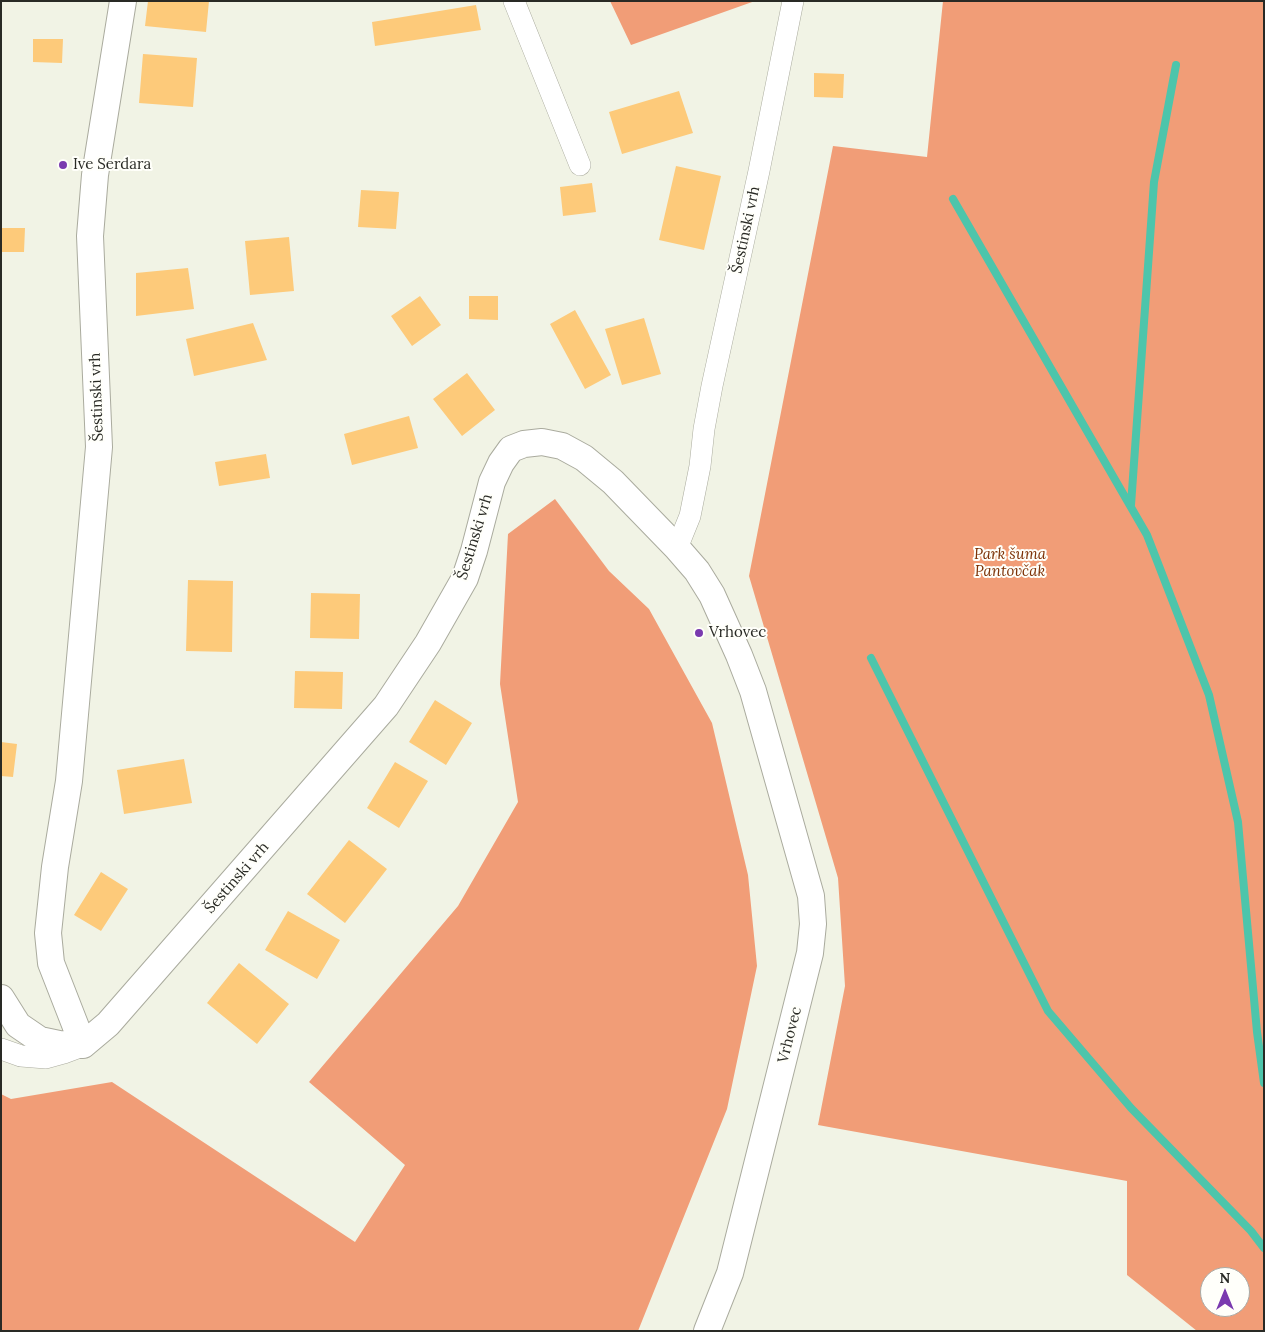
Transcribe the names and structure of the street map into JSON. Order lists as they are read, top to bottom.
{
  "streets": {
    "street": ["Šestinski vrh", "Vrhovec"]
  },
  "crossings": [
    ["Šestinski vrh", "Vrhovec"]
  ],
  "parks": ["Park šuma Pantovčak"],
  "places": ["Ive Serdara", "Vrhovec"],
  "north": "top"
}
